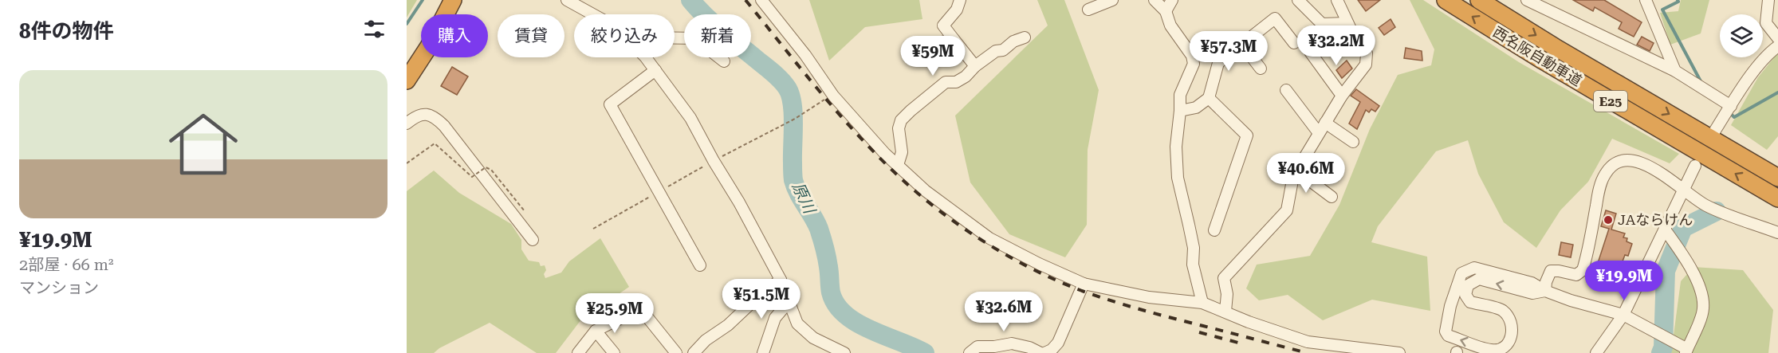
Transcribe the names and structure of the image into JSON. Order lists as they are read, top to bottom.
{
  "streets": {
    "highway": ["西名阪自動車道", "E25"]
  },
  "water": ["原川"],
  "places": ["JAならけん"],
  "page": {
    "heading": "8件の物件",
    "chip": [
      "購入",
      "賃貸",
      "絞り込み",
      "新着"
    ],
    "price": [
      "¥32.2M",
      "¥57.3M",
      "¥59M",
      "¥40.6M",
      "¥19.9M",
      "¥51.5M",
      "¥32.6M",
      "¥25.9M"
    ],
    "list": [
      {
        "name": "¥19.9M",
        "note": "2部屋 · 66 m² · マンション"
      }
    ]
  }
}
